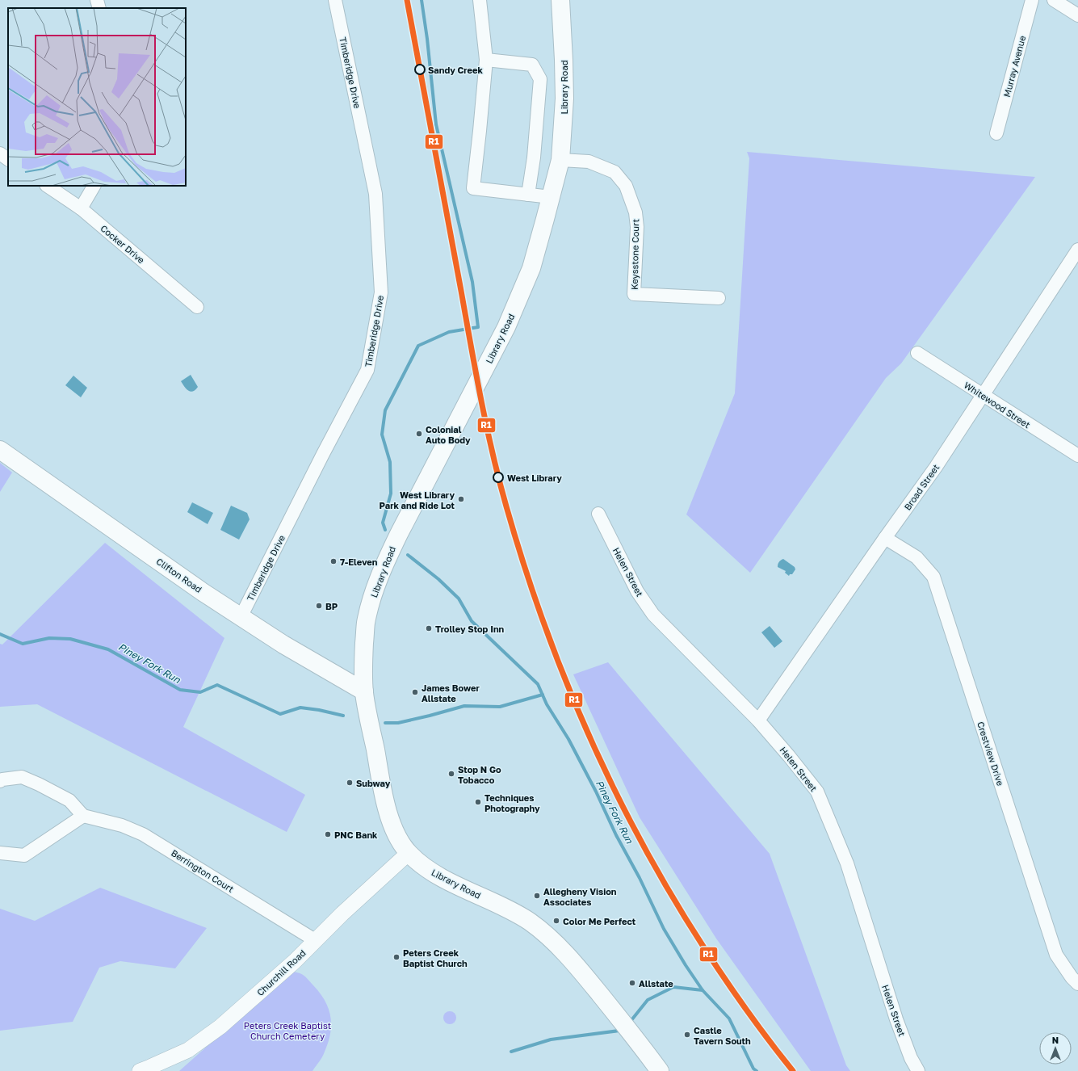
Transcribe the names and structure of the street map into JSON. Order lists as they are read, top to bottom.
{
  "streets": {
    "main road": ["Library Road", "Clifton Road"],
    "street": [
      "Murray Avenue",
      "Timberidge Drive",
      "Cocker Drive",
      "Keysstone Court",
      "Whitewood Street",
      "Broad Street",
      "Helen Street",
      "Crestview Drive",
      "Berrington Court",
      "Churchill Road"
    ]
  },
  "crossings": [
    ["Timberidge Drive", "Clifton Road"],
    ["Library Road", "Keysstone Court"],
    ["Library Road", "Clifton Road"],
    ["Library Road", "Churchill Road"],
    ["Whitewood Street", "Broad Street"],
    ["Broad Street", "Helen Street"],
    ["Broad Street", "Crestview Drive"],
    ["Berrington Court", "Churchill Road"]
  ],
  "water": ["Piney Fork Run"],
  "parks": ["Peters Creek Baptist Church Cemetery"],
  "places": [
    "Sandy Creek",
    "Colonial Auto Body",
    "West Library",
    "West Library Park and Ride Lot",
    "7-Eleven",
    "BP",
    "Trolley Stop Inn",
    "James Bower Allstate",
    "Stop N Go Tobacco",
    "Subway",
    "Techniques Photography",
    "PNC Bank",
    "Allegheny Vision Associates",
    "Color Me Perfect",
    "Peters Creek Baptist Church",
    "Allstate",
    "Castle Tavern South"
  ],
  "lines": ["transit line R1"],
  "north": "top"
}
